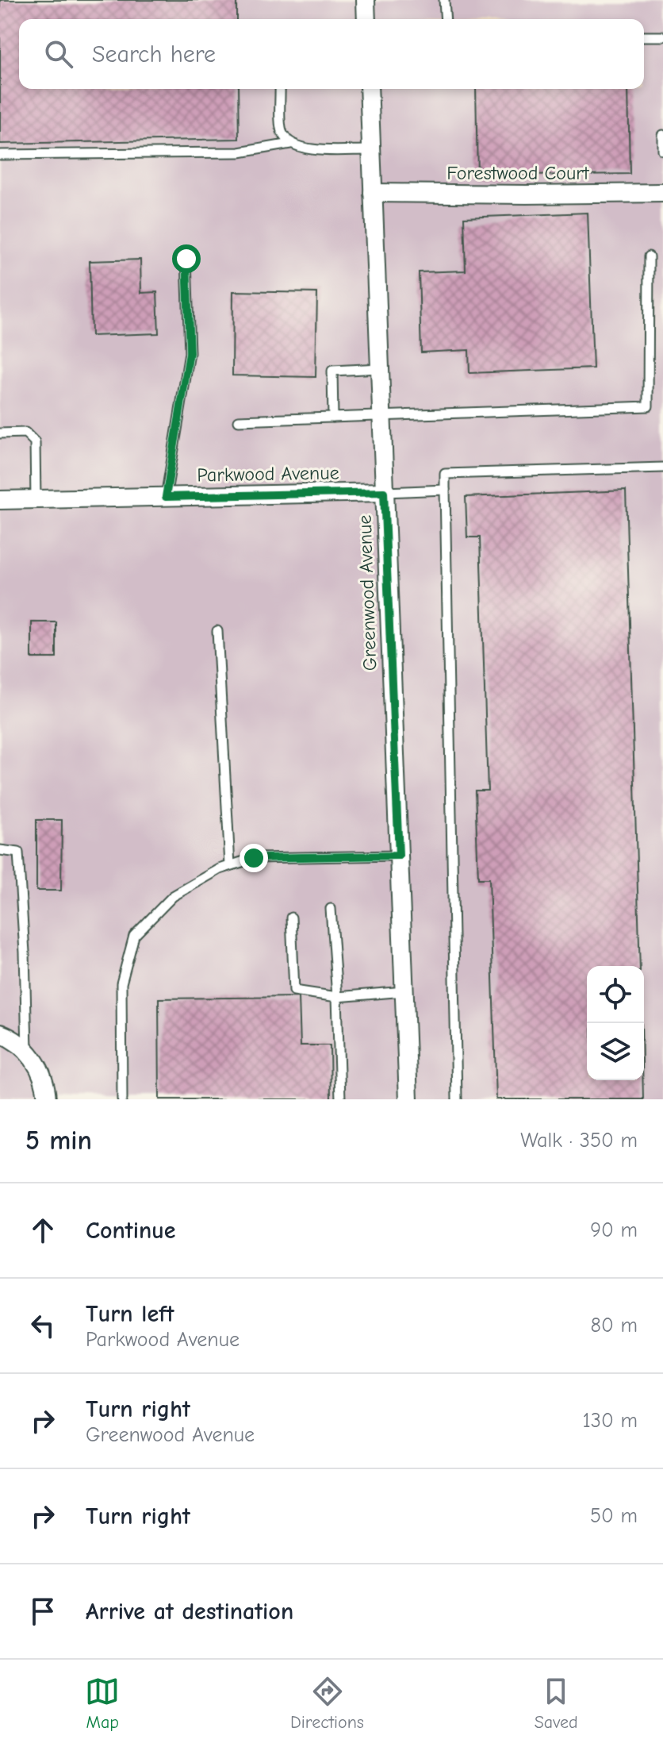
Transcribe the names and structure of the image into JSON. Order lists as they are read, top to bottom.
{
  "streets": {
    "street": ["Forestwood Court", "Parkwood Avenue", "Greenwood Avenue"]
  },
  "crossings": [
    ["Forestwood Court", "Greenwood Avenue"],
    ["Parkwood Avenue", "Greenwood Avenue"]
  ],
  "page": {
    "search": "Search here",
    "heading": ["5 min", "Walk · 350 m"],
    "list": [
      ["Continue", "90 m"],
      ["Turn left", "Parkwood Avenue", "80 m"],
      ["Turn right", "Greenwood Avenue", "130 m"],
      ["Turn right", "50 m"],
      "Arrive at destination"
    ],
    "nav": ["Map", "Directions", "Saved"]
  }
}
